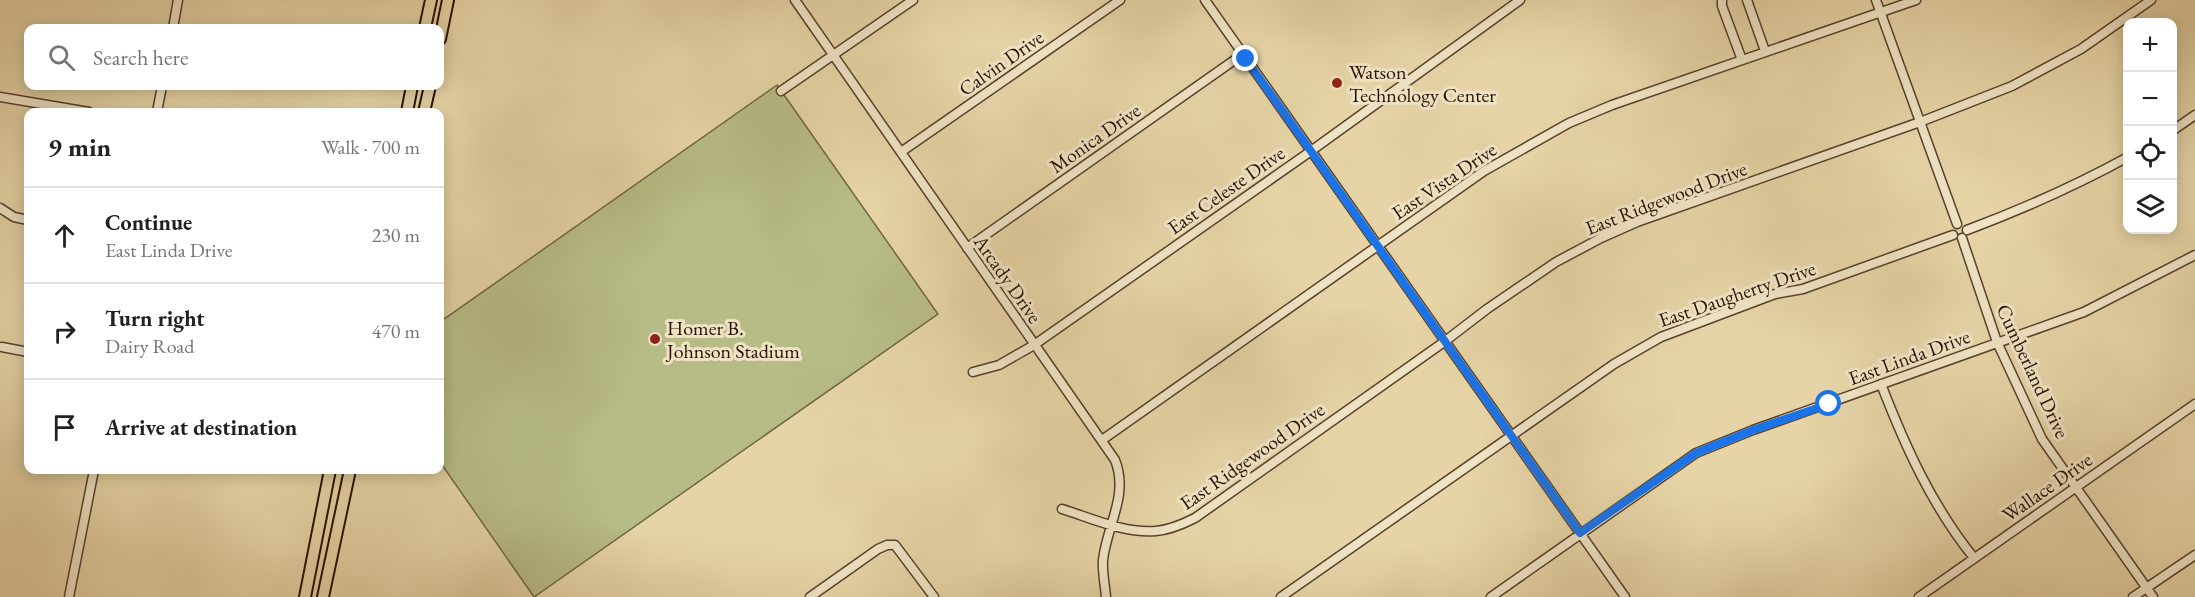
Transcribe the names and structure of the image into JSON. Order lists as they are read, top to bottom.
{
  "streets": {
    "street": [
      "Calvin Drive",
      "Monica Drive",
      "East Vista Drive",
      "East Celeste Drive",
      "East Ridgewood Drive",
      "Arcady Drive",
      "East Daugherty Drive",
      "East Linda Drive",
      "Cumberland Drive",
      "Wallace Drive"
    ]
  },
  "crossings": [
    ["Calvin Drive", "Arcady Drive"],
    ["Monica Drive", "Arcady Drive"],
    ["East Vista Drive", "Arcady Drive"],
    ["East Celeste Drive", "Arcady Drive"],
    ["East Ridgewood Drive", "Arcady Drive"],
    ["East Daugherty Drive", "Cumberland Drive"],
    ["East Linda Drive", "Cumberland Drive"],
    ["Cumberland Drive", "Wallace Drive"]
  ],
  "places": ["Watson Technology Center", "Homer B. Johnson Stadium"],
  "page": {
    "map_buttons": ["+", "−"],
    "search": "Search here",
    "heading": ["9 min", "Walk · 700 m"],
    "list": [
      ["Continue", "East Linda Drive", "230 m"],
      ["Turn right", "Dairy Road", "470 m"],
      "Arrive at destination"
    ]
  }
}
